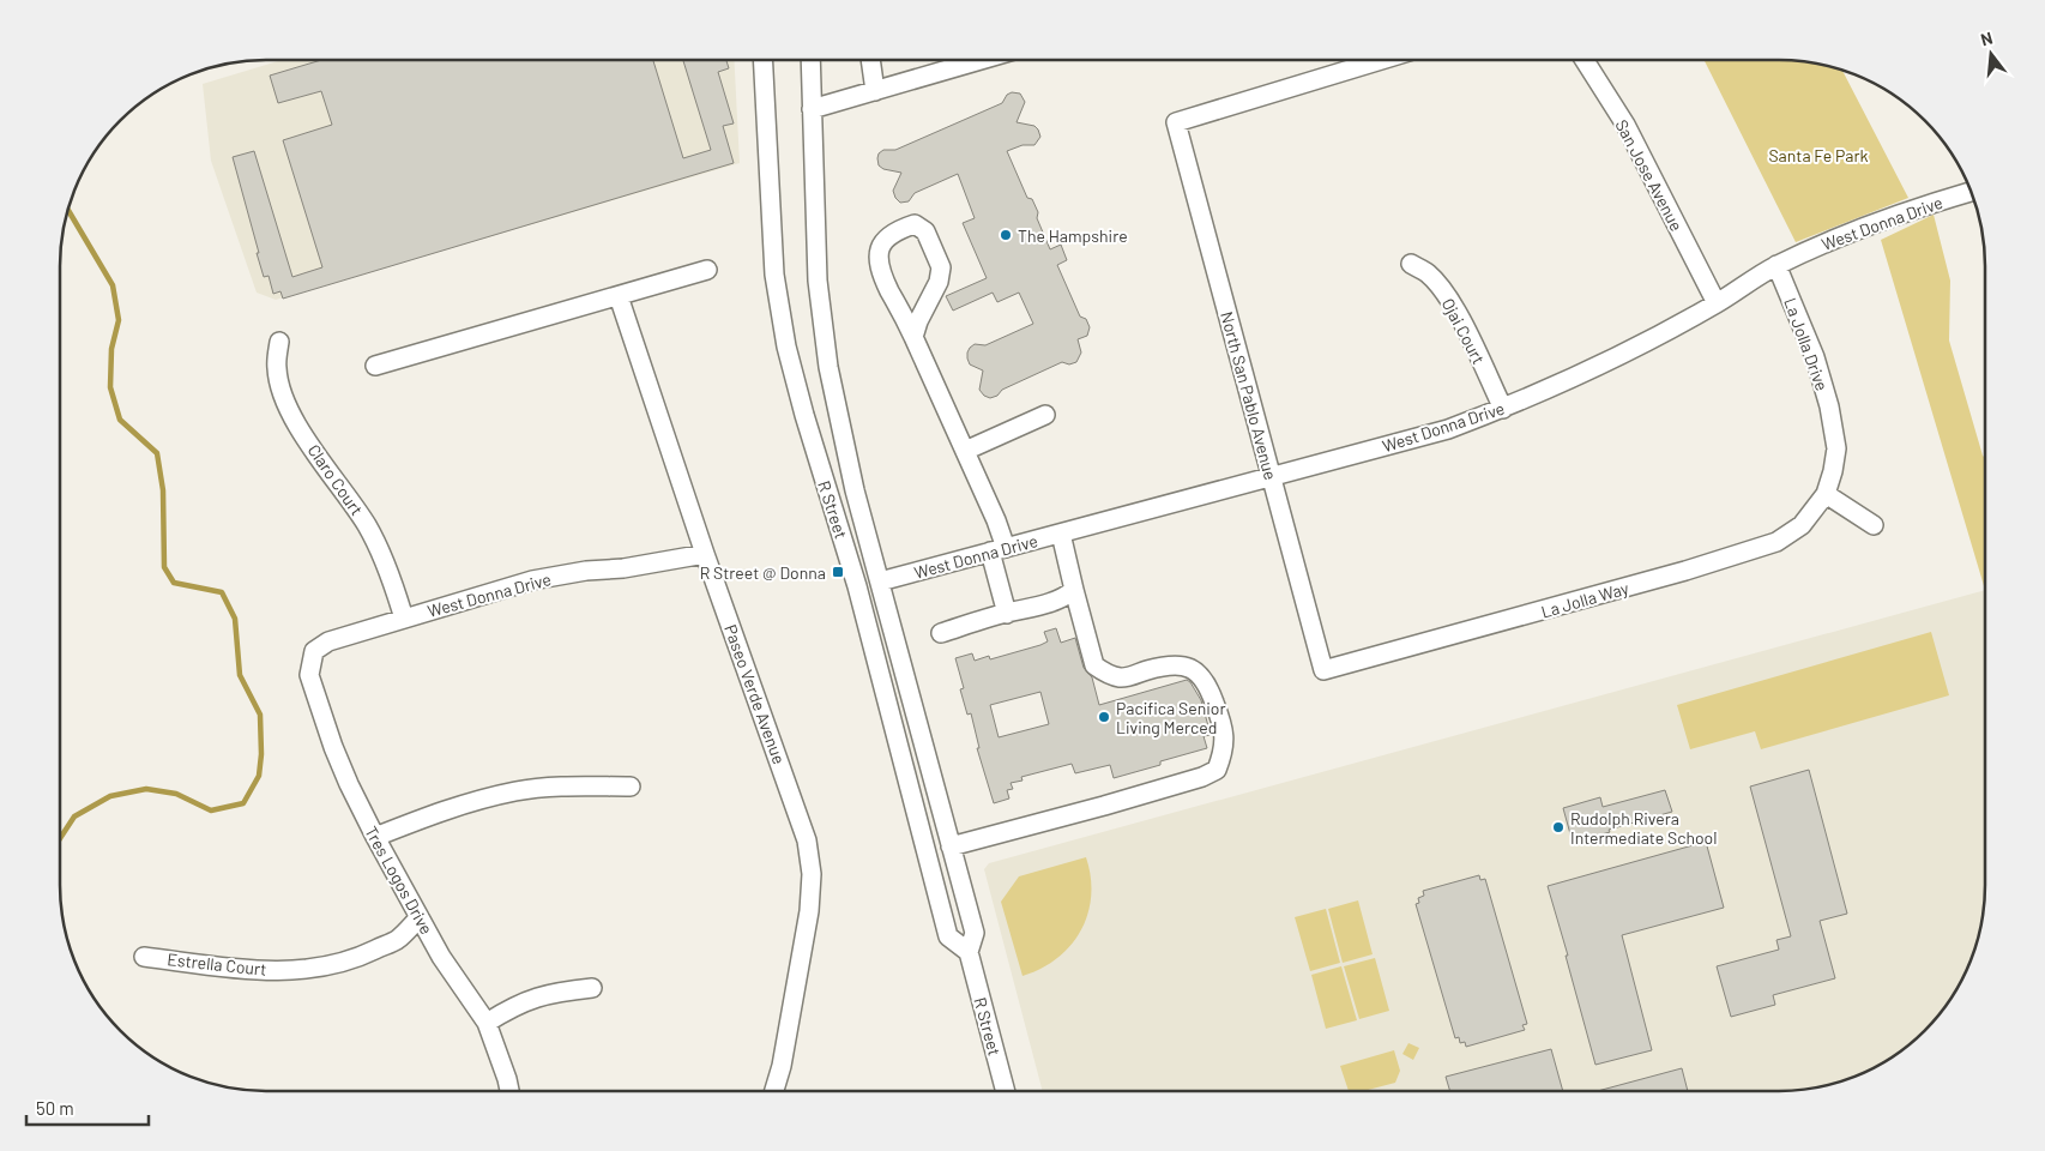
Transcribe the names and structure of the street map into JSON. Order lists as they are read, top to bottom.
{
  "streets": {
    "street": [
      "San Jose Avenue",
      "West Donna Drive",
      "Ojai Court",
      "La Jolla Drive",
      "North San Pablo Avenue",
      "Claro Court",
      "R Street",
      "La Jolla Way",
      "Paseo Verde Avenue",
      "Tres Logos Drive",
      "Estrella Court"
    ]
  },
  "crossings": [
    ["San Jose Avenue", "West Donna Drive"],
    ["West Donna Drive", "Ojai Court"],
    ["West Donna Drive", "La Jolla Drive"],
    ["West Donna Drive", "North San Pablo Avenue"],
    ["West Donna Drive", "Claro Court"],
    ["West Donna Drive", "R Street"],
    ["West Donna Drive", "Paseo Verde Avenue"],
    ["West Donna Drive", "Tres Logos Drive"],
    ["La Jolla Drive", "La Jolla Way"],
    ["North San Pablo Avenue", "La Jolla Way"],
    ["Tres Logos Drive", "Estrella Court"]
  ],
  "parks": ["Santa Fe Park"],
  "places": {
    "other": ["The Hampshire", "Pacifica Senior Living Merced", "Rudolph Rivera Intermediate School"],
    "transit": ["R Street @ Donna"]
  },
  "scale_bar": "50 m",
  "north": "top"
}
